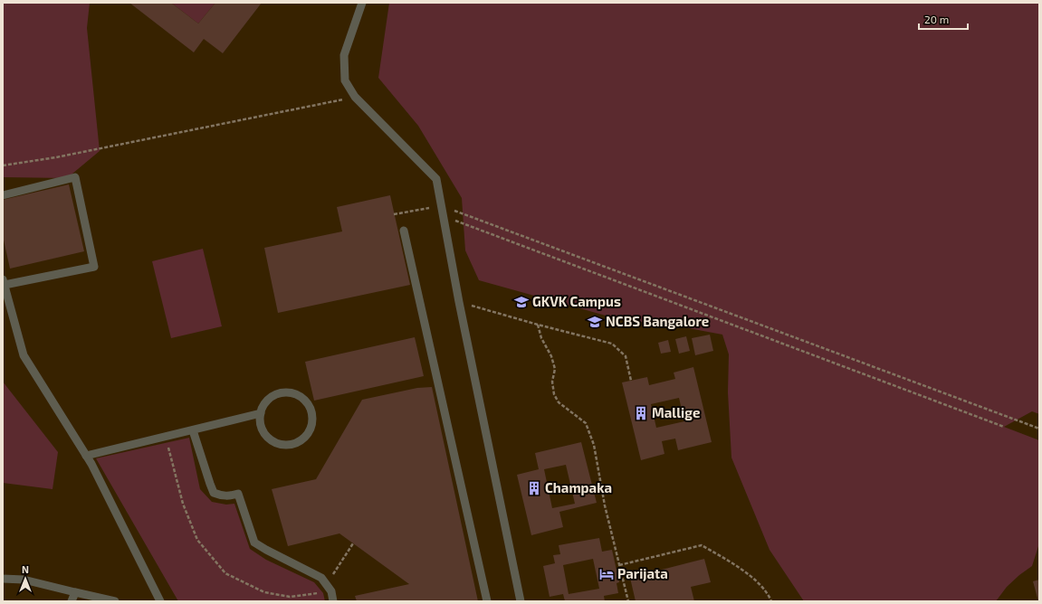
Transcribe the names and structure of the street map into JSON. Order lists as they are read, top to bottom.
{
  "places": {
    "school or university": ["GKVK Campus", "NCBS Bangalore"],
    "building": ["Mallige", "Champaka"],
    "hotel": ["Parijata"]
  },
  "scale_bar": "20 m",
  "north": "top"
}
